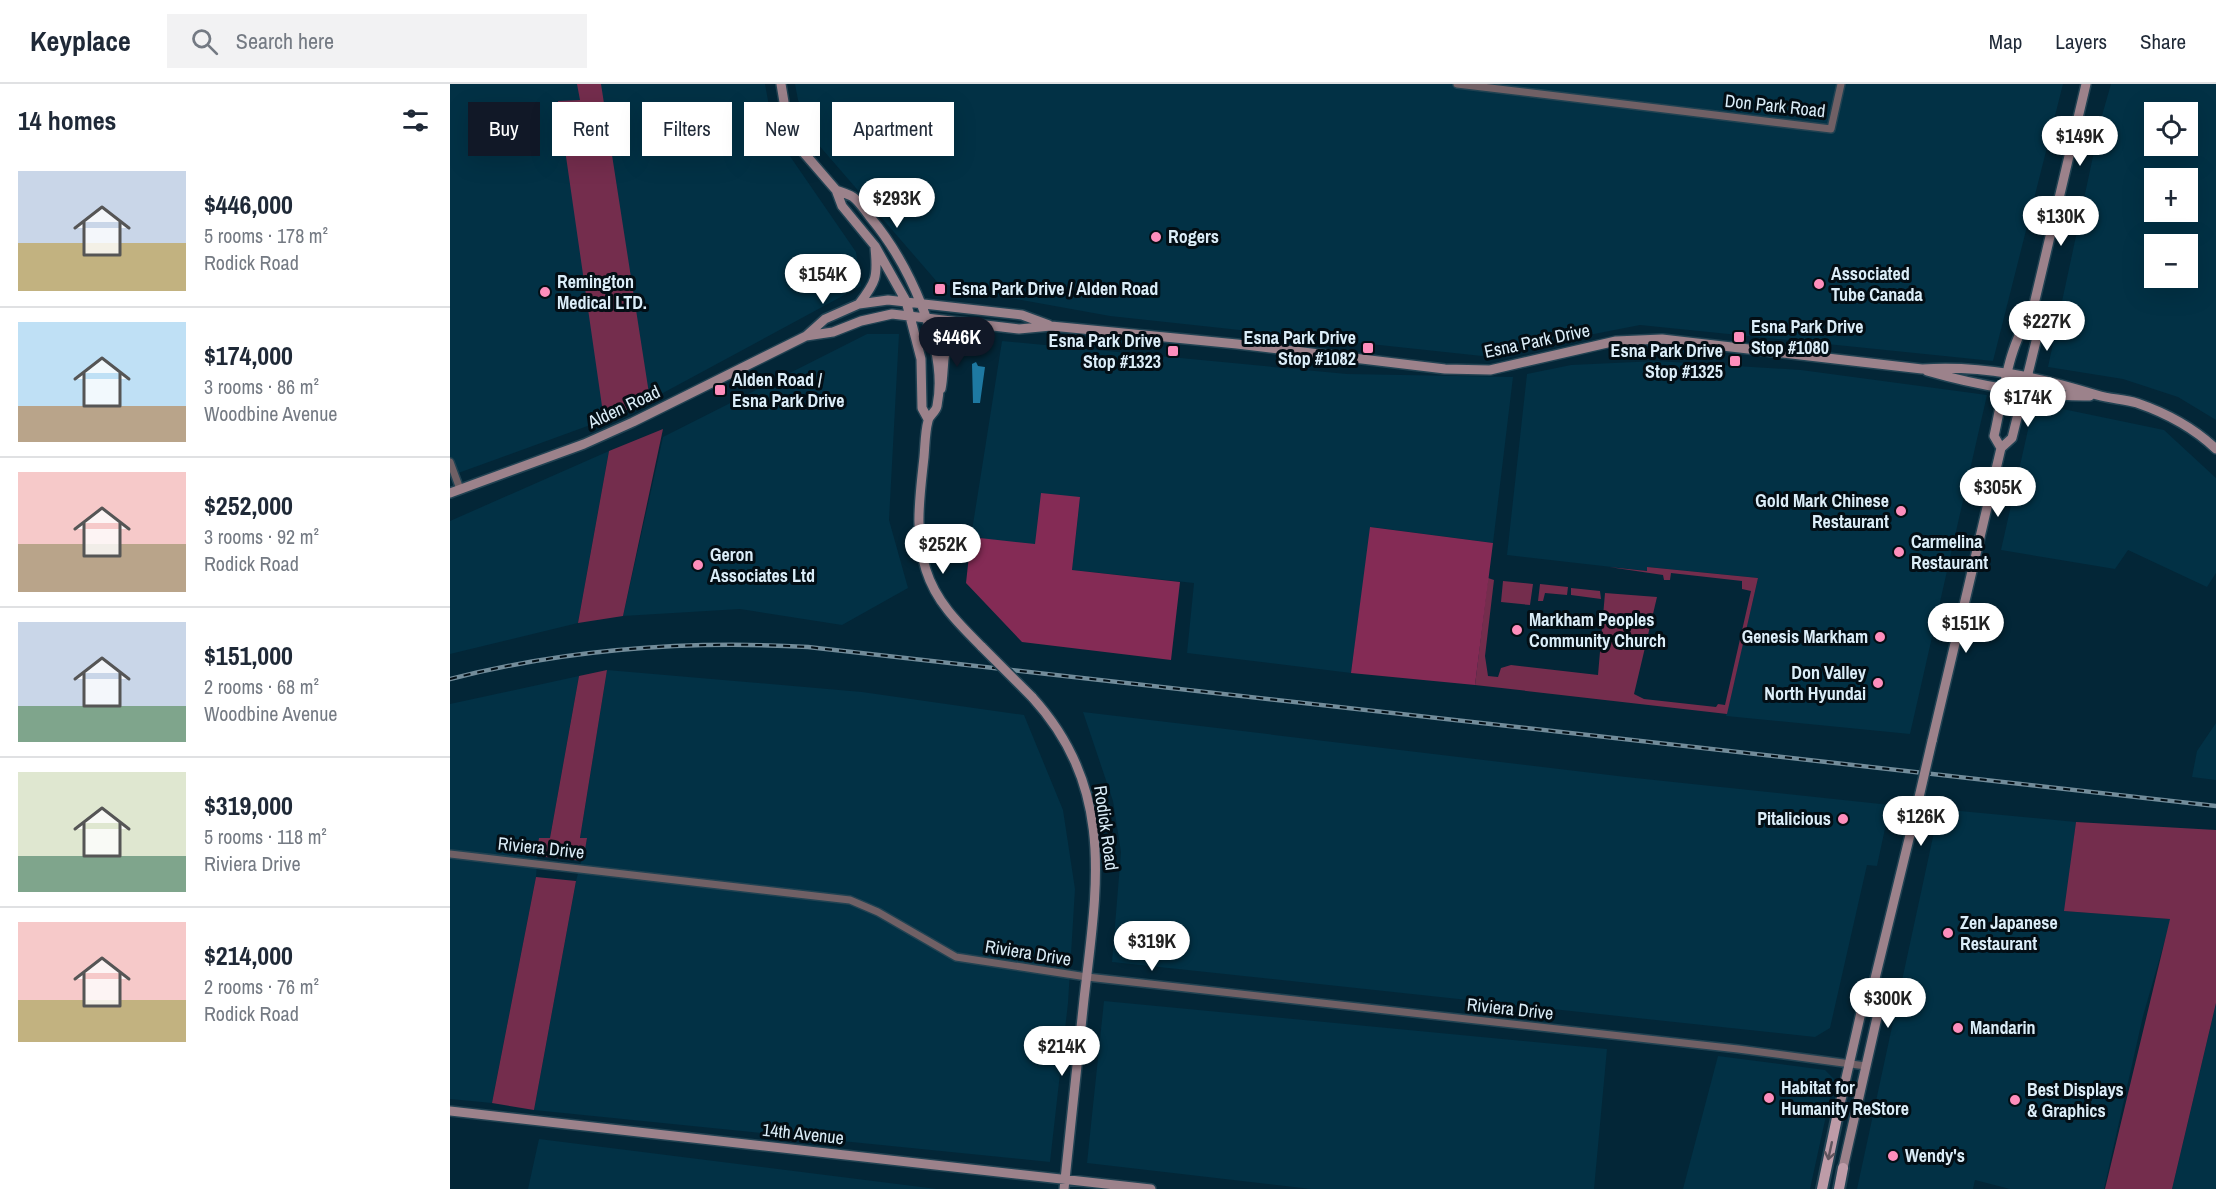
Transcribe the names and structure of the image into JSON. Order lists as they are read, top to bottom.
{
  "streets": {
    "main road": [
      "Esna Park Drive",
      "Alden Road",
      "Rodick Road",
      "14th Avenue"
    ],
    "street": ["Don Park Road", "Riviera Drive"]
  },
  "crossings": [
    ["Esna Park Drive", "Alden Road"],
    ["Esna Park Drive", "Rodick Road"],
    ["Alden Road", "Rodick Road"],
    ["Rodick Road", "Riviera Drive"],
    ["Rodick Road", "14th Avenue"]
  ],
  "places": {
    "other": [
      "Rogers",
      "Associated Tube Canada",
      "Remington Medical LTD.",
      "Gold Mark Chinese Restaurant",
      "Carmelina Restaurant",
      "Geron Associates Ltd",
      "Markham Peoples Community Church",
      "Genesis Markham",
      "Don Valley North Hyundai",
      "Pitalicious",
      "Zen Japanese Restaurant",
      "Mandarin",
      "Habitat for Humanity ReStore",
      "Best Displays & Graphics",
      "Wendy's"
    ],
    "transit": [
      "Esna Park Drive / Alden Road",
      "Esna Park Drive Stop #1080",
      "Esna Park Drive Stop #1082",
      "Esna Park Drive Stop #1323",
      "Esna Park Drive Stop #1325",
      "Alden Road / Esna Park Drive"
    ]
  },
  "page": {
    "header": "Keyplace",
    "search": "Search here",
    "nav": ["Map", "Layers", "Share"],
    "heading": "14 homes",
    "map_buttons": ["+", "−"],
    "chip": [
      "Buy",
      "Rent",
      "Filters",
      "New",
      "Apartment"
    ],
    "price": [
      "$149K",
      "$293K",
      "$130K",
      "$154K",
      "$227K",
      "$446K",
      "$174K",
      "$305K",
      "$252K",
      "$151K",
      "$126K",
      "$319K",
      "$300K",
      "$214K"
    ],
    "list": [
      {
        "name": "$446,000",
        "note": "5 rooms · 178 m² · Rodick Road"
      },
      {
        "name": "$174,000",
        "note": "3 rooms · 86 m² · Woodbine Avenue"
      },
      {
        "name": "$252,000",
        "note": "3 rooms · 92 m² · Rodick Road"
      },
      {
        "name": "$151,000",
        "note": "2 rooms · 68 m² · Woodbine Avenue"
      },
      {
        "name": "$319,000",
        "note": "5 rooms · 118 m² · Riviera Drive"
      },
      {
        "name": "$214,000",
        "note": "2 rooms · 76 m² · Rodick Road"
      }
    ]
  }
}
